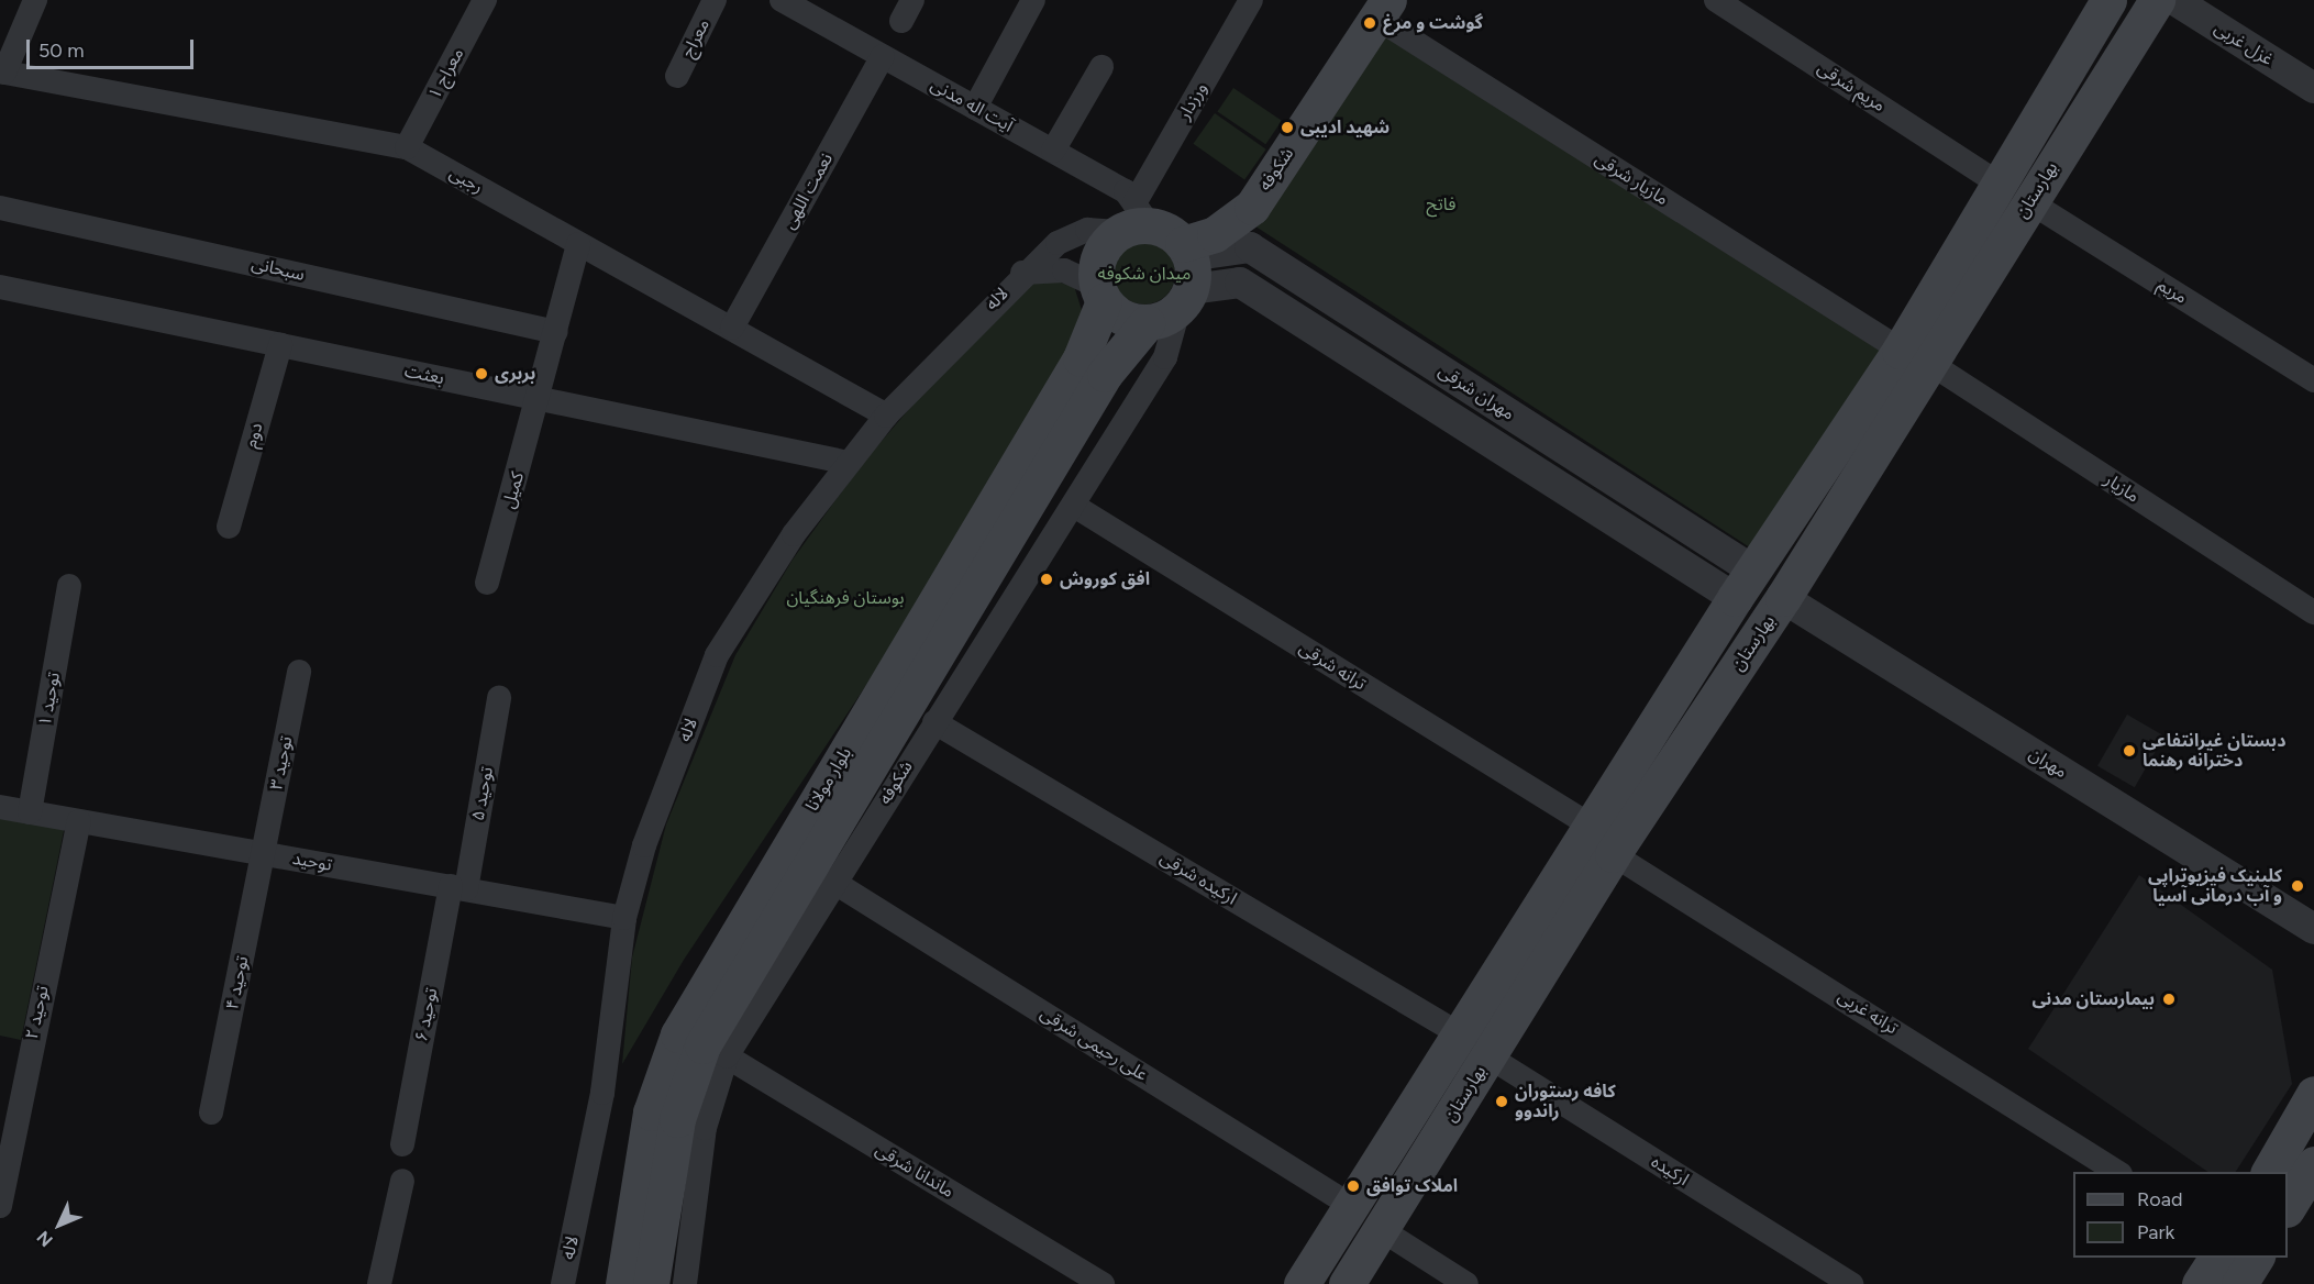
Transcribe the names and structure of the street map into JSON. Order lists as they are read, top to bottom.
{
  "streets": {
    "main road": ["شکوفه", "بهارستان", "بلوار مولانا"],
    "street": [
      "معراج",
      "غزل غربی",
      "معراج ۱",
      "مریم شرقی",
      "ورزدار",
      "آیت اله مدنی",
      "مازیار شرقی",
      "رجبی",
      "نعمت اللهی",
      "سبحانی",
      "مریم",
      "لاله",
      "بعثت",
      "مهران شرقی",
      "دوم",
      "مازیار",
      "کمیل",
      "ترانه شرقی",
      "توحید ۱",
      "توحید ۳",
      "مهران",
      "توحید ۵",
      "توحید",
      "ارکیده شرقی",
      "توحید ۴",
      "توحید ۲",
      "ترانه غربی",
      "توحید ۶",
      "علی رحیمی شرقی",
      "ماندانا شرقی",
      "ارکیده"
    ]
  },
  "crossings": [
    ["معراج ۱", "رجبی"],
    ["ورزدار", "آیت اله مدنی"],
    ["ورزدار", "لاله"],
    ["آیت اله مدنی", "نعمت اللهی"],
    ["آیت اله مدنی", "لاله"],
    ["شکوفه", "مازیار شرقی"],
    ["شکوفه", "مهران شرقی"],
    ["شکوفه", "ترانه شرقی"],
    ["شکوفه", "بلوار مولانا"],
    ["شکوفه", "ارکیده شرقی"],
    ["شکوفه", "علی رحیمی شرقی"],
    ["شکوفه", "ماندانا شرقی"],
    ["رجبی", "نعمت اللهی"],
    ["رجبی", "لاله"],
    ["رجبی", "کمیل"],
    ["بهارستان", "مریم"],
    ["بهارستان", "مهران شرقی"],
    ["بهارستان", "مازیار"],
    ["بهارستان", "ترانه شرقی"],
    ["بهارستان", "مهران"],
    ["بهارستان", "ارکیده شرقی"],
    ["بهارستان", "ترانه غربی"],
    ["بهارستان", "علی رحیمی شرقی"],
    ["بهارستان", "ارکیده"],
    ["سبحانی", "کمیل"],
    ["لاله", "بعثت"],
    ["لاله", "بلوار مولانا"],
    ["لاله", "توحید"],
    ["بعثت", "دوم"],
    ["بعثت", "کمیل"],
    ["مهران شرقی", "بلوار مولانا"],
    ["توحید ۱", "توحید"],
    ["توحید ۳", "توحید"],
    ["توحید ۳", "توحید ۴"],
    ["توحید ۵", "توحید"],
    ["توحید ۵", "توحید ۶"],
    ["توحید", "توحید ۴"],
    ["توحید", "توحید ۲"],
    ["توحید", "توحید ۶"],
    ["ارکیده شرقی", "ارکیده"]
  ],
  "parks": ["فاتح", "میدان شکوفه", "بوستان فرهنگیان"],
  "places": [
    "گوشت و مرغ",
    "شهید ادیبی",
    "بربری",
    "افق کوروش",
    "دبستان غیرانتفاعی دخترانه رهنما",
    "کلینیک فیزیوتراپی و آب درمانی آسیا",
    "بیمارستان مدنی",
    "کافه رستوران راندوو",
    "املاک توافق"
  ],
  "legend": ["Road", "Park"],
  "scale_bar": "50 m",
  "north": "bottom left"
}
